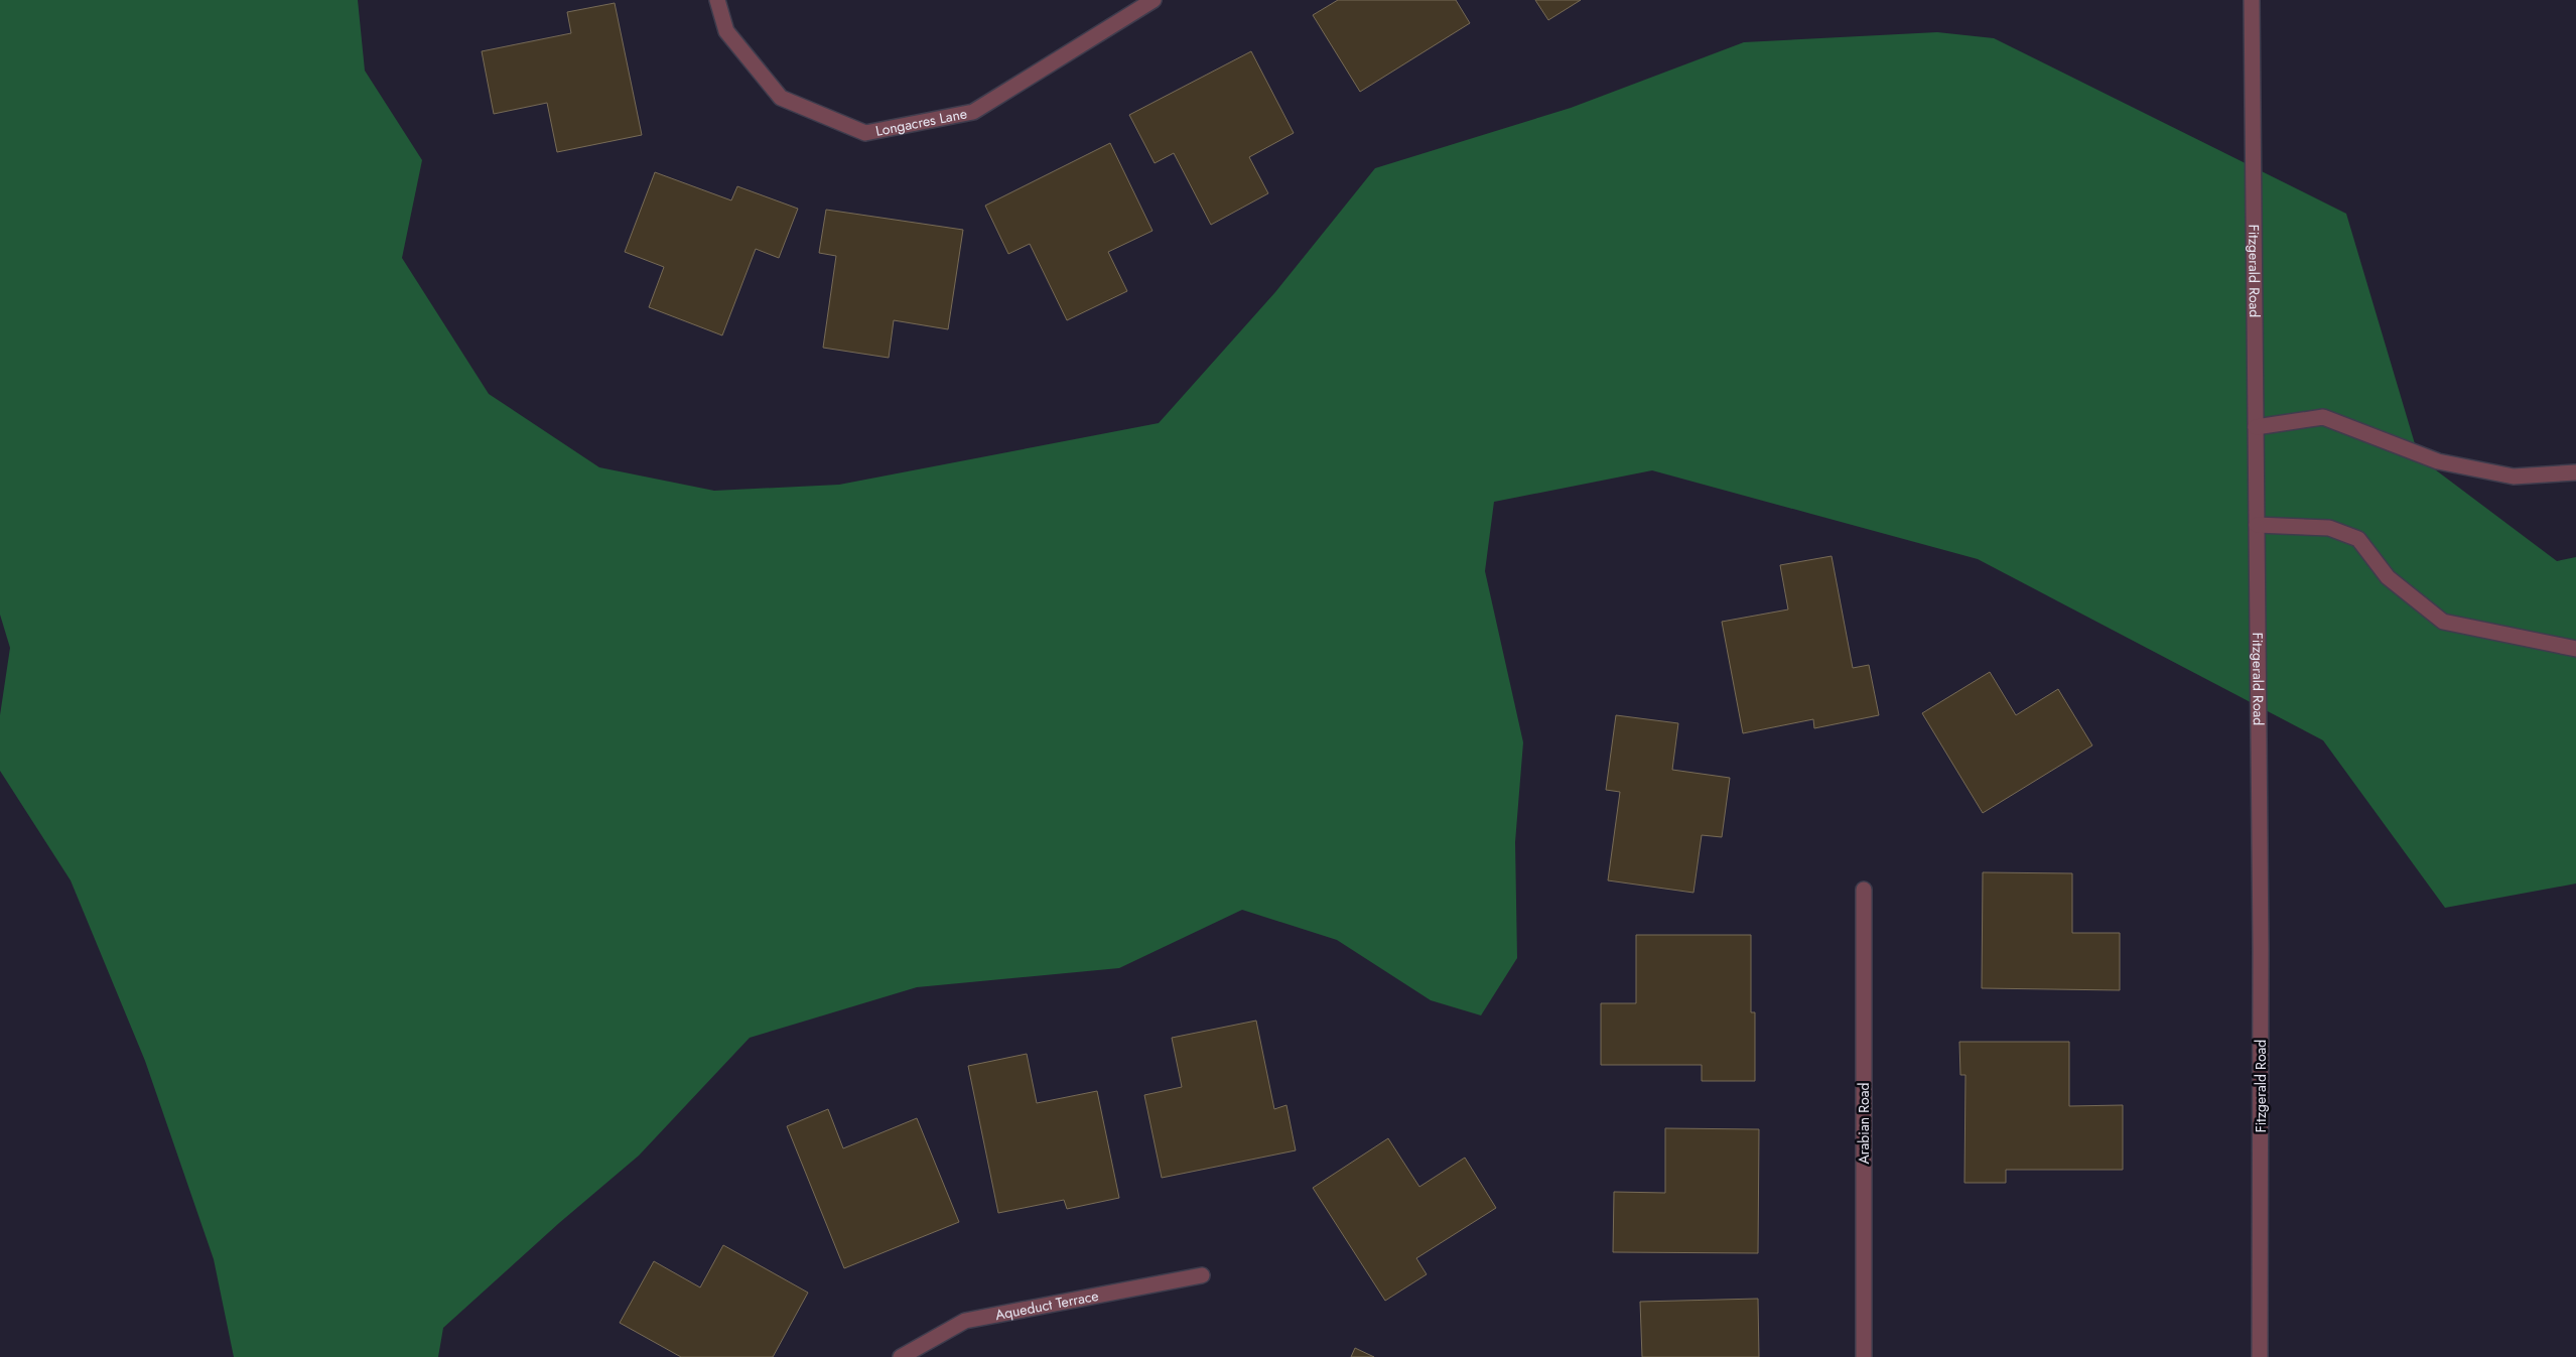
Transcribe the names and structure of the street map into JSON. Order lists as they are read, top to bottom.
{
  "streets": {
    "street": [
      "Longacres Lane",
      "Fitzgerald Road",
      "Arabian Road",
      "Aqueduct Terrace"
    ]
  }
}
